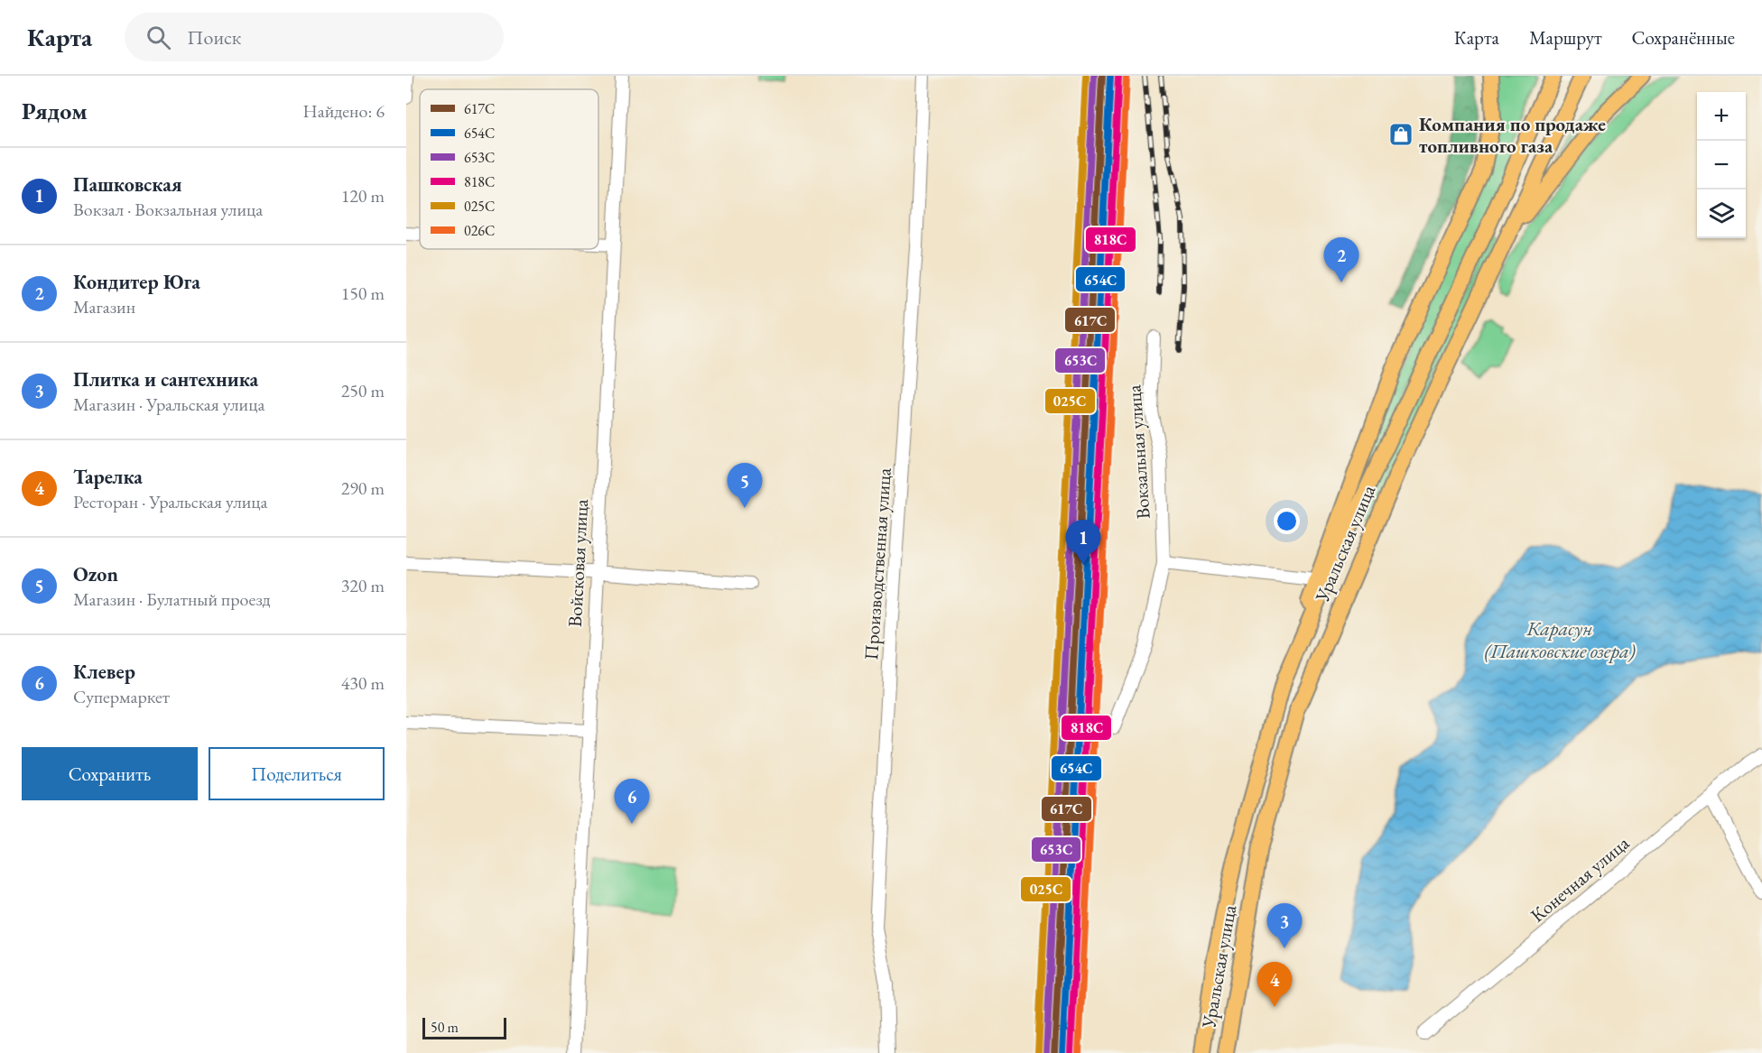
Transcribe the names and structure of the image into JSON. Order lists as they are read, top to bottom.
{
  "streets": {
    "main road": ["Уральская улица"],
    "street": [
      "Вокзальная улица",
      "Войсковая улица",
      "Производственная улица",
      "Конечная улица"
    ]
  },
  "water": ["Карасун (Пашковские озера)"],
  "places": {
    "shop": ["Компания по продаже топливного газа"]
  },
  "lines": [
    "transit line 617C",
    "transit line 654С",
    "transit line 653С",
    "transit line 025С",
    "transit line 818С",
    "transit line 026С"
  ],
  "legend": [
    "617C",
    "654С",
    "653С",
    "818С",
    "025С",
    "026С"
  ],
  "scale_bar": "50 m",
  "page": {
    "header": "Карта",
    "search": "Поиск",
    "nav": ["Карта", "Маршрут", "Сохранённые"],
    "heading": ["Рядом", "Найдено: 6"],
    "map_buttons": ["+", "−"],
    "list": [
      {
        "mark": "1",
        "name": "Пашковская",
        "note": "Вокзал · Вокзальная улица",
        "value": "120 m"
      },
      {
        "mark": "2",
        "name": "Кондитер Юга",
        "note": "Магазин",
        "value": "150 m"
      },
      {
        "mark": "3",
        "name": "Плитка и сантехника",
        "note": "Магазин · Уральская улица",
        "value": "250 m"
      },
      {
        "mark": "4",
        "name": "Тарелка",
        "note": "Ресторан · Уральская улица",
        "value": "290 m"
      },
      {
        "mark": "5",
        "name": "Ozon",
        "note": "Магазин · Булатный проезд",
        "value": "320 m"
      },
      {
        "mark": "6",
        "name": "Клевер",
        "note": "Супермаркет",
        "value": "430 m"
      }
    ],
    "pins": [
      "2",
      "5",
      "1",
      "6",
      "3",
      "4"
    ],
    "buttons": ["Сохранить", "Поделиться"],
    "scale": "50 m"
  }
}
